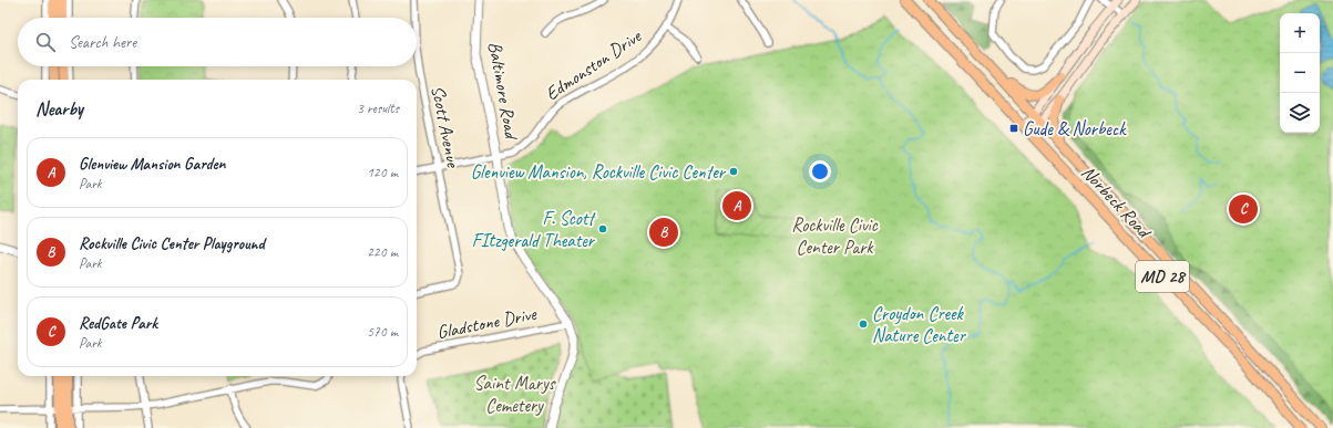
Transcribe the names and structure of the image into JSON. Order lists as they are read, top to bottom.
{
  "streets": {
    "main road": ["Norbeck Road", "MD 28"],
    "street": [
      "Edmonston Drive",
      "Baltimore Road",
      "Scott Avenue",
      "Gladstone Drive"
    ]
  },
  "crossings": [
    ["Edmonston Drive", "Baltimore Road"],
    ["Edmonston Drive", "Scott Avenue"],
    ["Baltimore Road", "Gladstone Drive"]
  ],
  "parks": ["Rockville Civic Center Park", "Saint Marys Cemetery"],
  "places": {
    "transit": ["Gude & Norbeck"],
    "other": ["Glenview Mansion, Rockville Civic Center", "F. Scott FItzgerald Theater", "Croydon Creek Nature Center"]
  },
  "page": {
    "map_buttons": ["+", "−"],
    "search": "Search here",
    "heading": ["Nearby", "3 results"],
    "list": [
      {
        "mark": "A",
        "name": "Glenview Mansion Garden",
        "note": "Park",
        "value": "120 m"
      },
      {
        "mark": "B",
        "name": "Rockville Civic Center Playground",
        "note": "Park",
        "value": "220 m"
      },
      {
        "mark": "C",
        "name": "RedGate Park",
        "note": "Park",
        "value": "570 m"
      }
    ],
    "pins": ["A", "C", "B"]
  }
}
